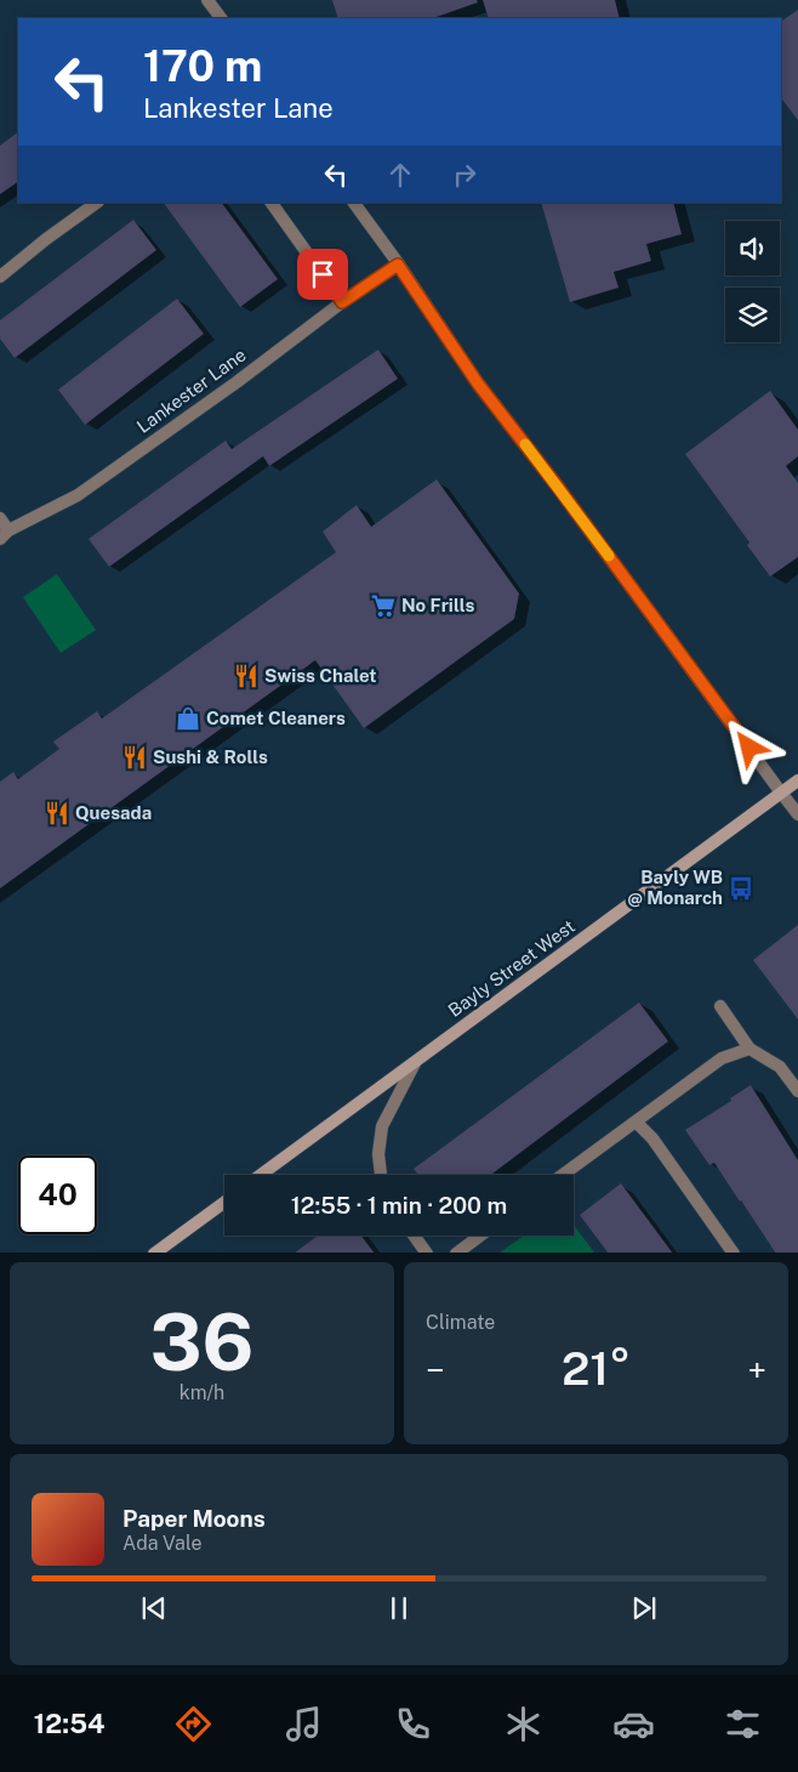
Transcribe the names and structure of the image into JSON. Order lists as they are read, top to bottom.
{
  "streets": {
    "main road": ["Bayly Street West"],
    "street": ["Lankester Lane"]
  },
  "places": {
    "supermarket": ["No Frills"],
    "restaurant": ["Swiss Chalet", "Sushi & Rolls", "Quesada"],
    "shop": ["Comet Cleaners"],
    "bus stop": ["Bayly WB @ Monarch"]
  },
  "page": {
    "turn": ["170 m", "Lankester Lane"],
    "limit": "40",
    "trip": "12:55 · 1 min · 200 m",
    "tile": [
      ["36", "km/h"],
      "Climate"
    ],
    "heat": ["−", "21°", "+"],
    "song": ["Paper Moons", "Ada Vale"],
    "tabs": "12:54"
  }
}
